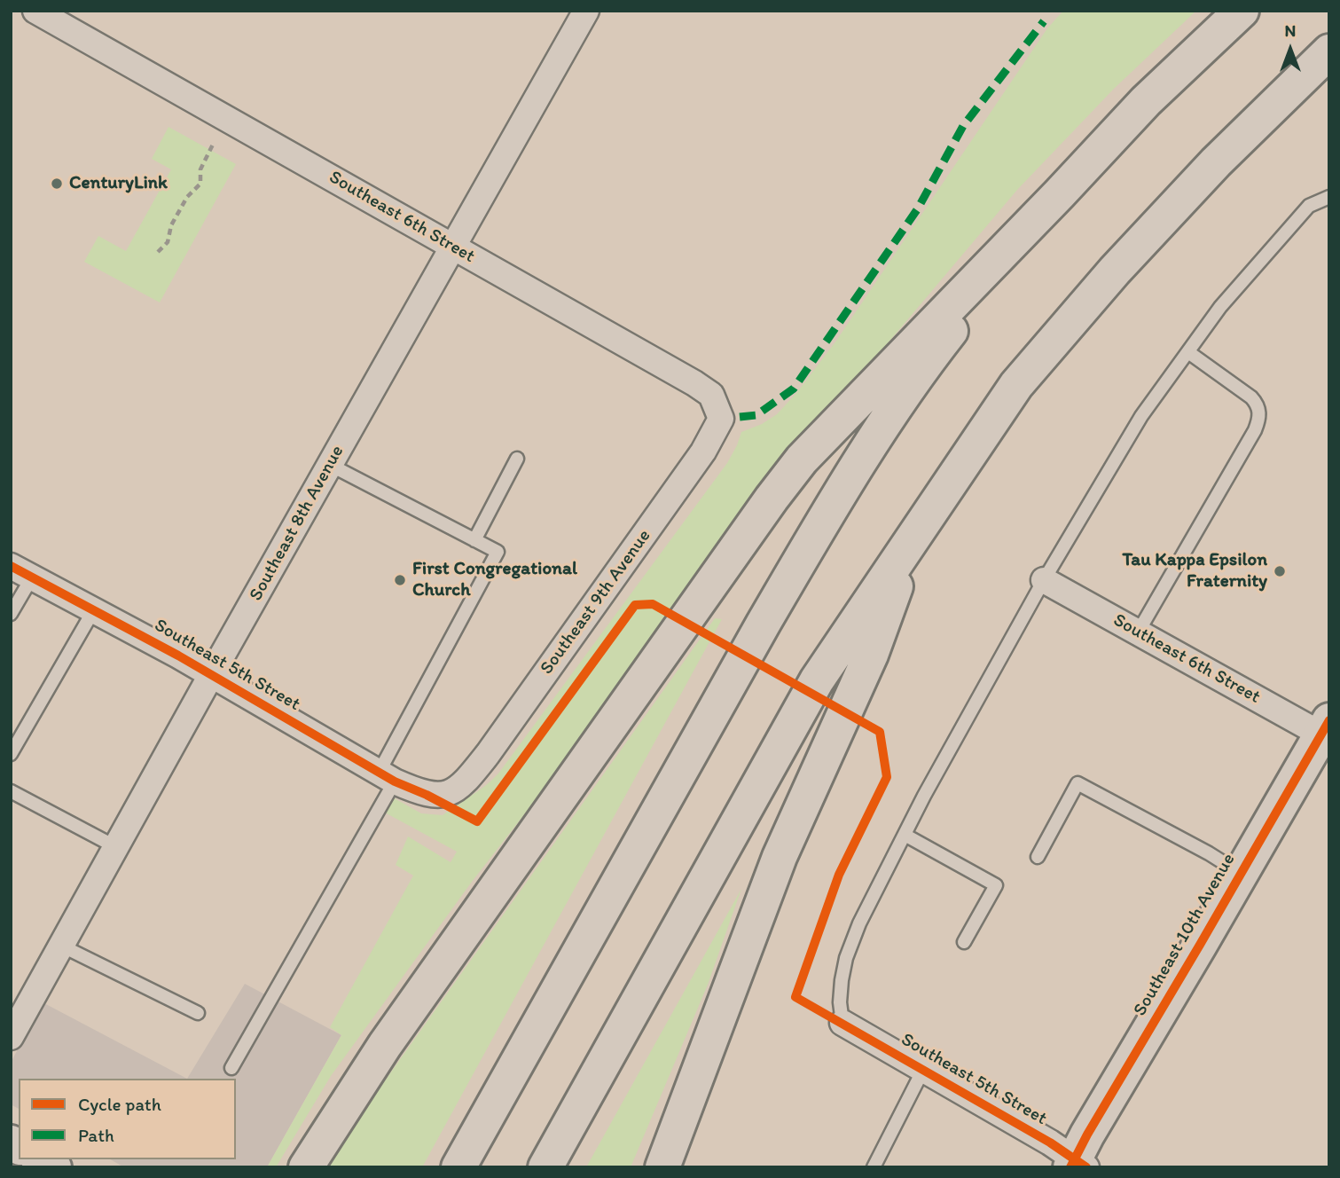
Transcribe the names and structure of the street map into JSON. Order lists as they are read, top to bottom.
{
  "streets": {
    "main road": ["Southeast 10th Avenue"],
    "street": [
      "Southeast 6th Street",
      "Southeast 8th Avenue",
      "Southeast 9th Avenue",
      "Southeast 5th Street"
    ]
  },
  "crossings": [
    ["Southeast 6th Street", "Southeast 8th Avenue"],
    ["Southeast 6th Street", "Southeast 9th Avenue"],
    ["Southeast 6th Street", "Southeast 10th Avenue"],
    ["Southeast 8th Avenue", "Southeast 5th Street"],
    ["Southeast 9th Avenue", "Southeast 5th Street"],
    ["Southeast 5th Street", "Southeast 10th Avenue"]
  ],
  "places": ["CenturyLink", "Tau Kappa Epsilon Fraternity", "First Congregational Church"],
  "legend": ["Cycle path", "Path"],
  "north": "top"
}
